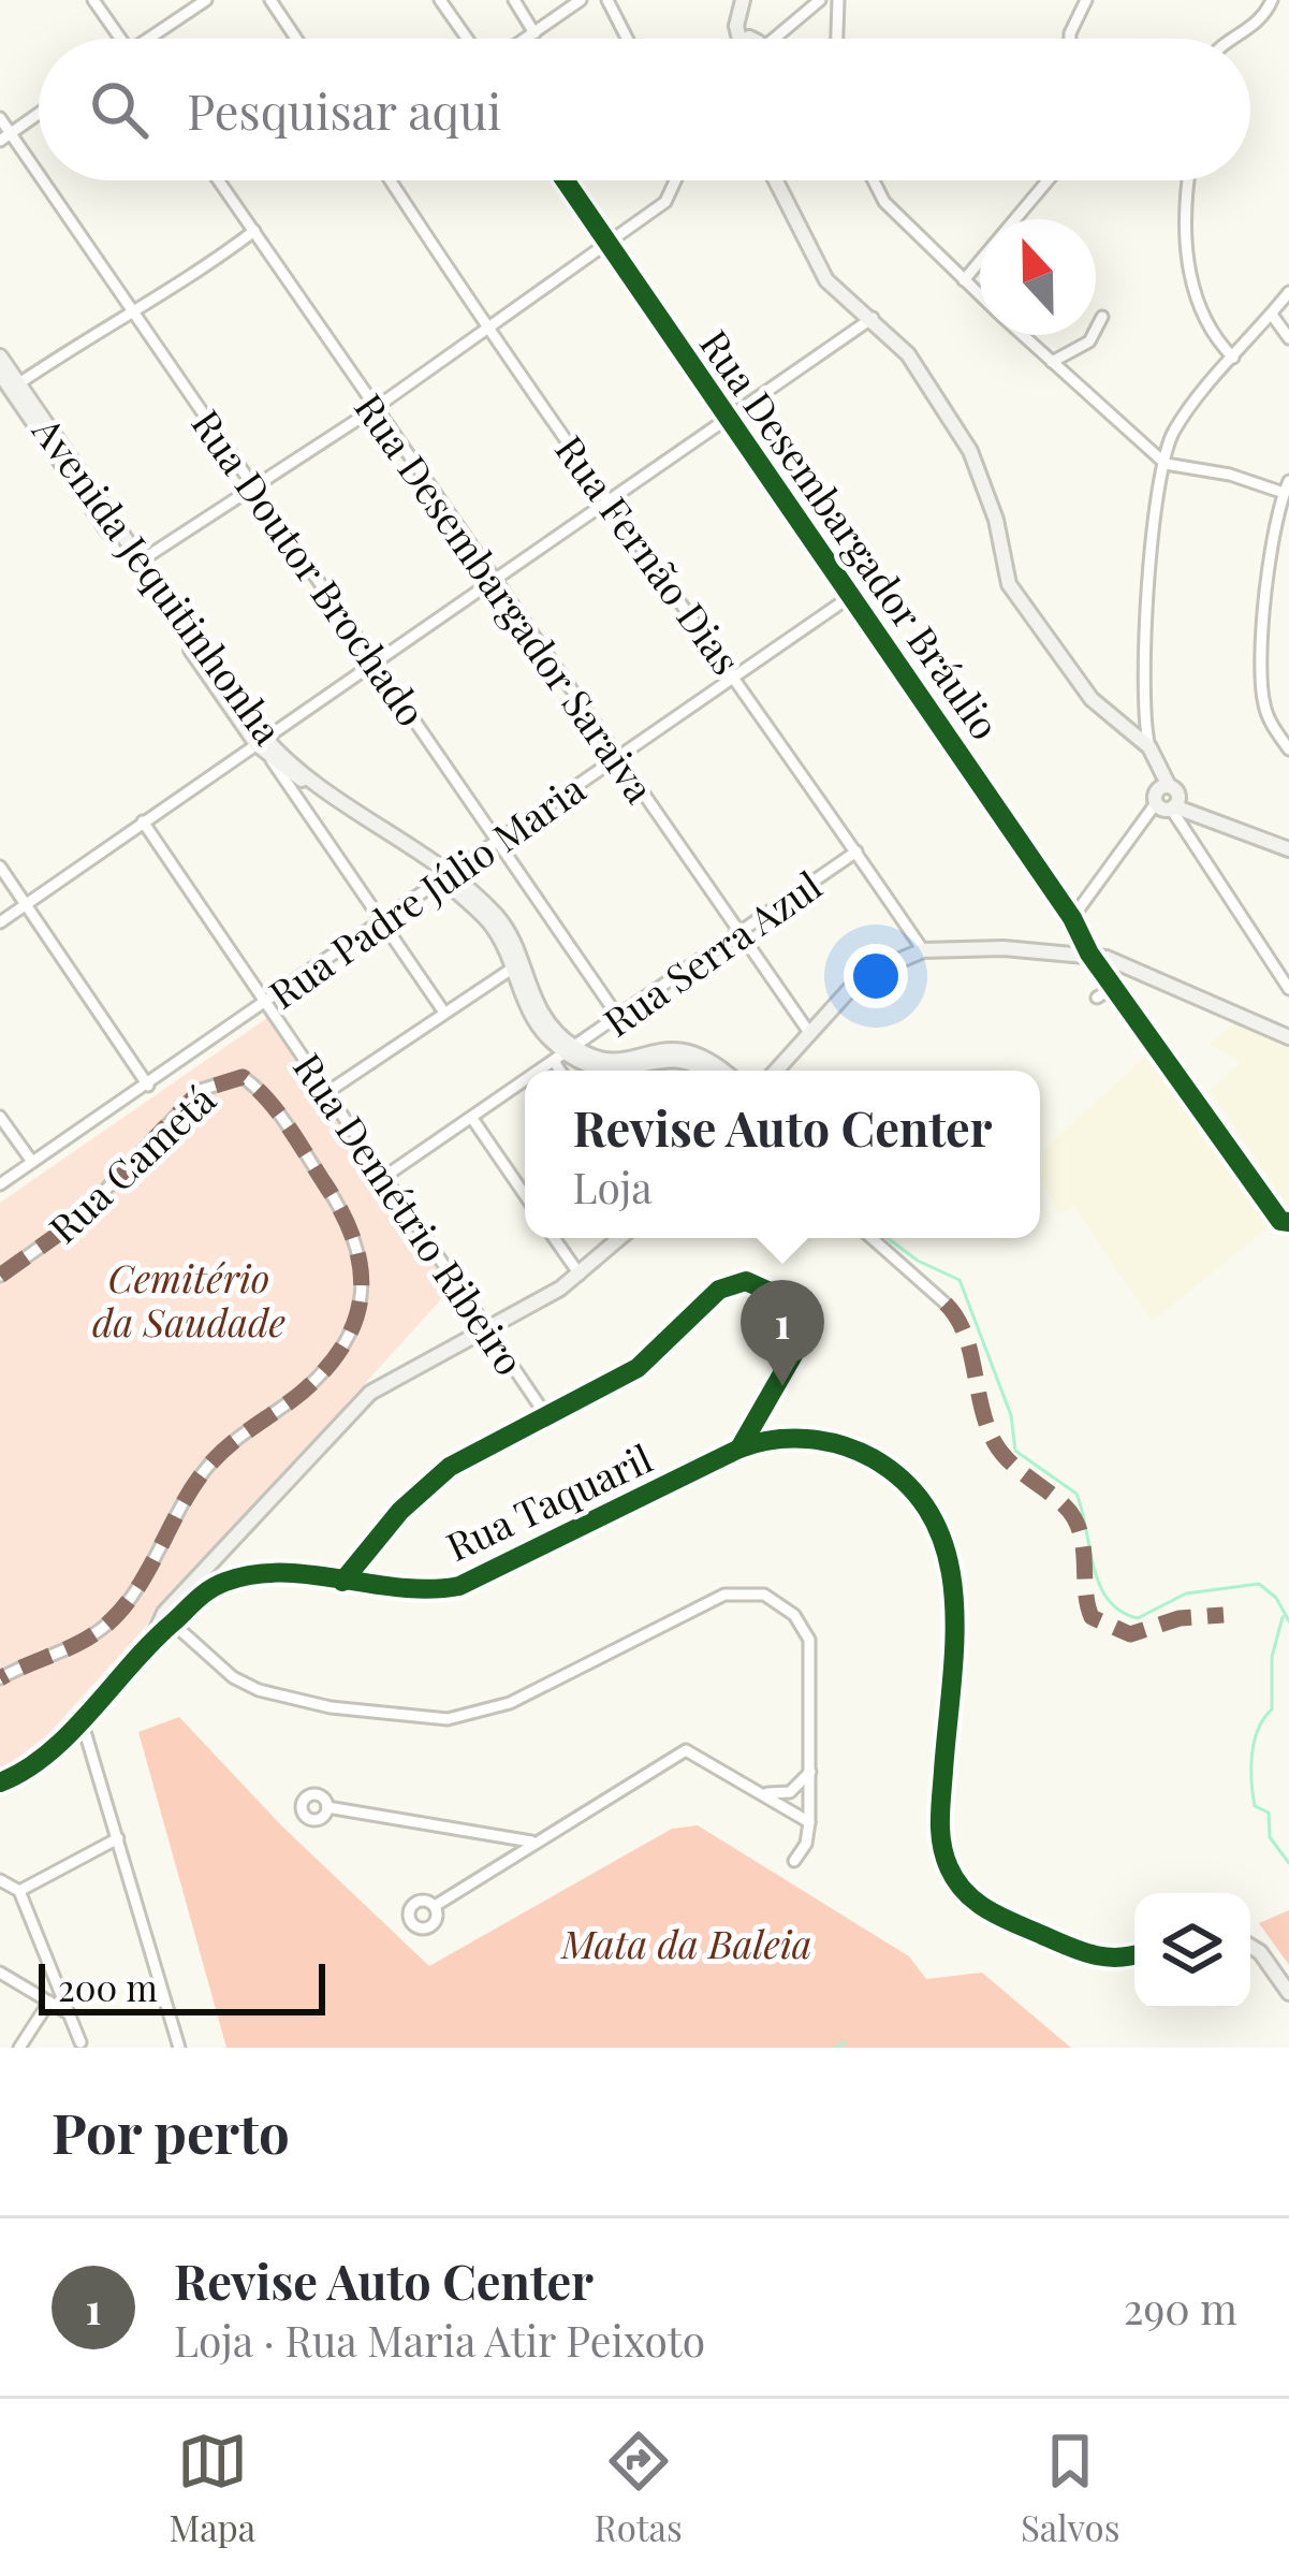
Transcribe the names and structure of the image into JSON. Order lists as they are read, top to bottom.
{
  "streets": {
    "street": [
      "Rua Desembargador Bráulio",
      "Rua Fernão Dias",
      "Rua Doutor Brochado",
      "Avenida Jequitinhonha",
      "Rua Desembargador Saraiva",
      "Rua Padre Júlio Maria",
      "Rua Serra Azul",
      "Rua Cametá",
      "Rua Demétrio Ribeiro",
      "Rua Taquaril"
    ]
  },
  "crossings": [
    ["Rua Desembargador Bráulio", "Rua Padre Júlio Maria"],
    ["Rua Fernão Dias", "Rua Padre Júlio Maria"],
    ["Rua Fernão Dias", "Rua Serra Azul"],
    ["Rua Doutor Brochado", "Rua Padre Júlio Maria"],
    ["Rua Doutor Brochado", "Rua Serra Azul"],
    ["Avenida Jequitinhonha", "Rua Padre Júlio Maria"],
    ["Avenida Jequitinhonha", "Rua Serra Azul"],
    ["Rua Desembargador Saraiva", "Rua Padre Júlio Maria"],
    ["Rua Desembargador Saraiva", "Rua Serra Azul"],
    ["Rua Padre Júlio Maria", "Rua Demétrio Ribeiro"],
    ["Rua Serra Azul", "Rua Demétrio Ribeiro"]
  ],
  "parks": ["Cemitério da Saudade", "Mata da Baleia"],
  "scale_bar": "200 m",
  "north": "top",
  "page": {
    "search": "Pesquisar aqui",
    "popup": ["Revise Auto Center", "Loja"],
    "pins": "1",
    "scale": "200 m",
    "heading": "Por perto",
    "list": [
      {
        "mark": "1",
        "name": "Revise Auto Center",
        "note": "Loja · Rua Maria Atir Peixoto",
        "value": "290 m"
      }
    ],
    "nav": ["Mapa", "Rotas", "Salvos"]
  }
}
